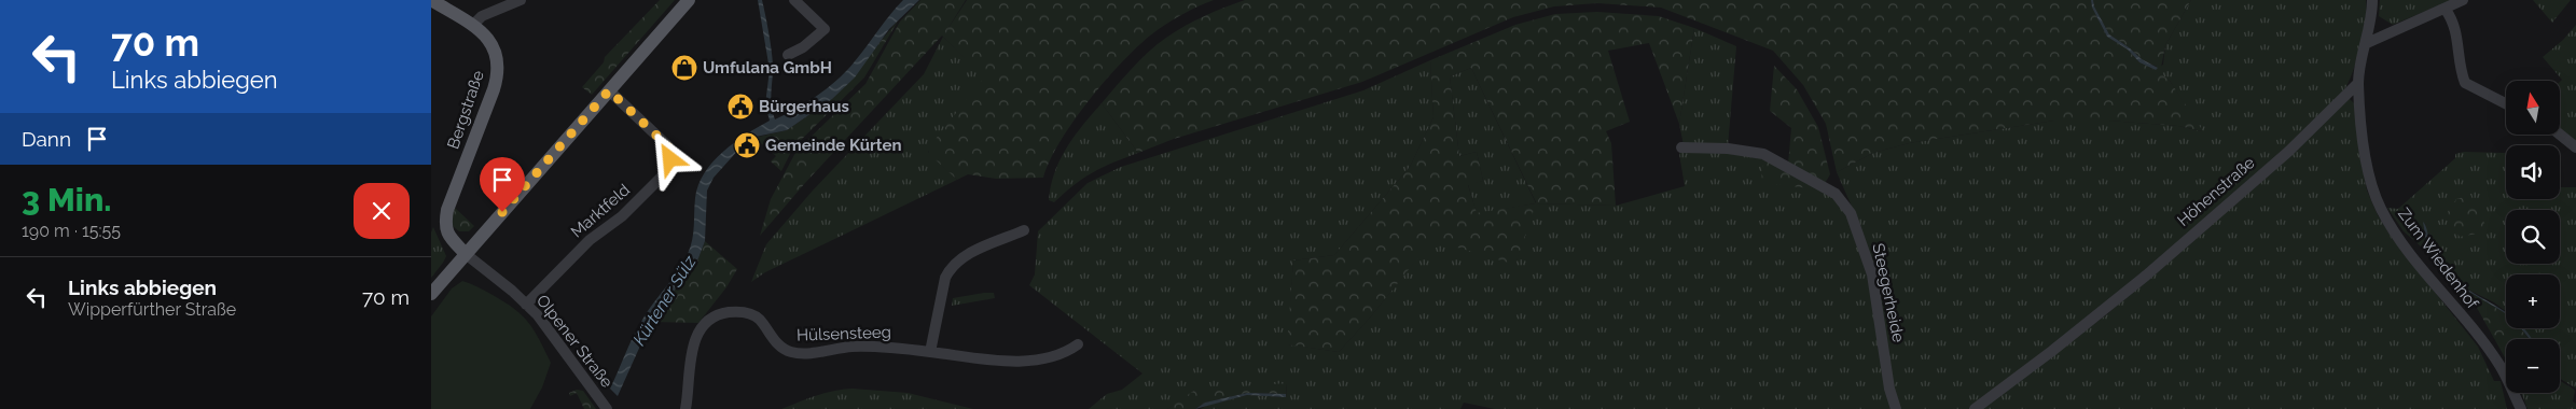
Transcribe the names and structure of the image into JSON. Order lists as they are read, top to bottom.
{
  "streets": {
    "main road": ["Bergstraße"],
    "street": [
      "Höhenstraße",
      "Marktfeld",
      "Zum Wiedenhof",
      "Steegerheide",
      "Hülsensteeg",
      "Olpener Straße"
    ]
  },
  "crossings": [
    ["Bergstraße", "Olpener Straße"],
    ["Höhenstraße", "Zum Wiedenhof"],
    ["Marktfeld", "Olpener Straße"]
  ],
  "water": ["Kürtener Sülz"],
  "places": {
    "shop": ["Umfulana GmbH"],
    "public building": ["Bürgerhaus", "Gemeinde Kürten"]
  },
  "north": "top",
  "page": {
    "turn": ["70 m", "Links abbiegen"],
    "map_buttons": ["+", "−"],
    "then": "Dann",
    "heading": ["3 Min.", "190 m · 15:55"],
    "list": [
      {
        "name": "Links abbiegen",
        "note": "Wipperfürther Straße",
        "value": "70 m"
      }
    ]
  }
}
